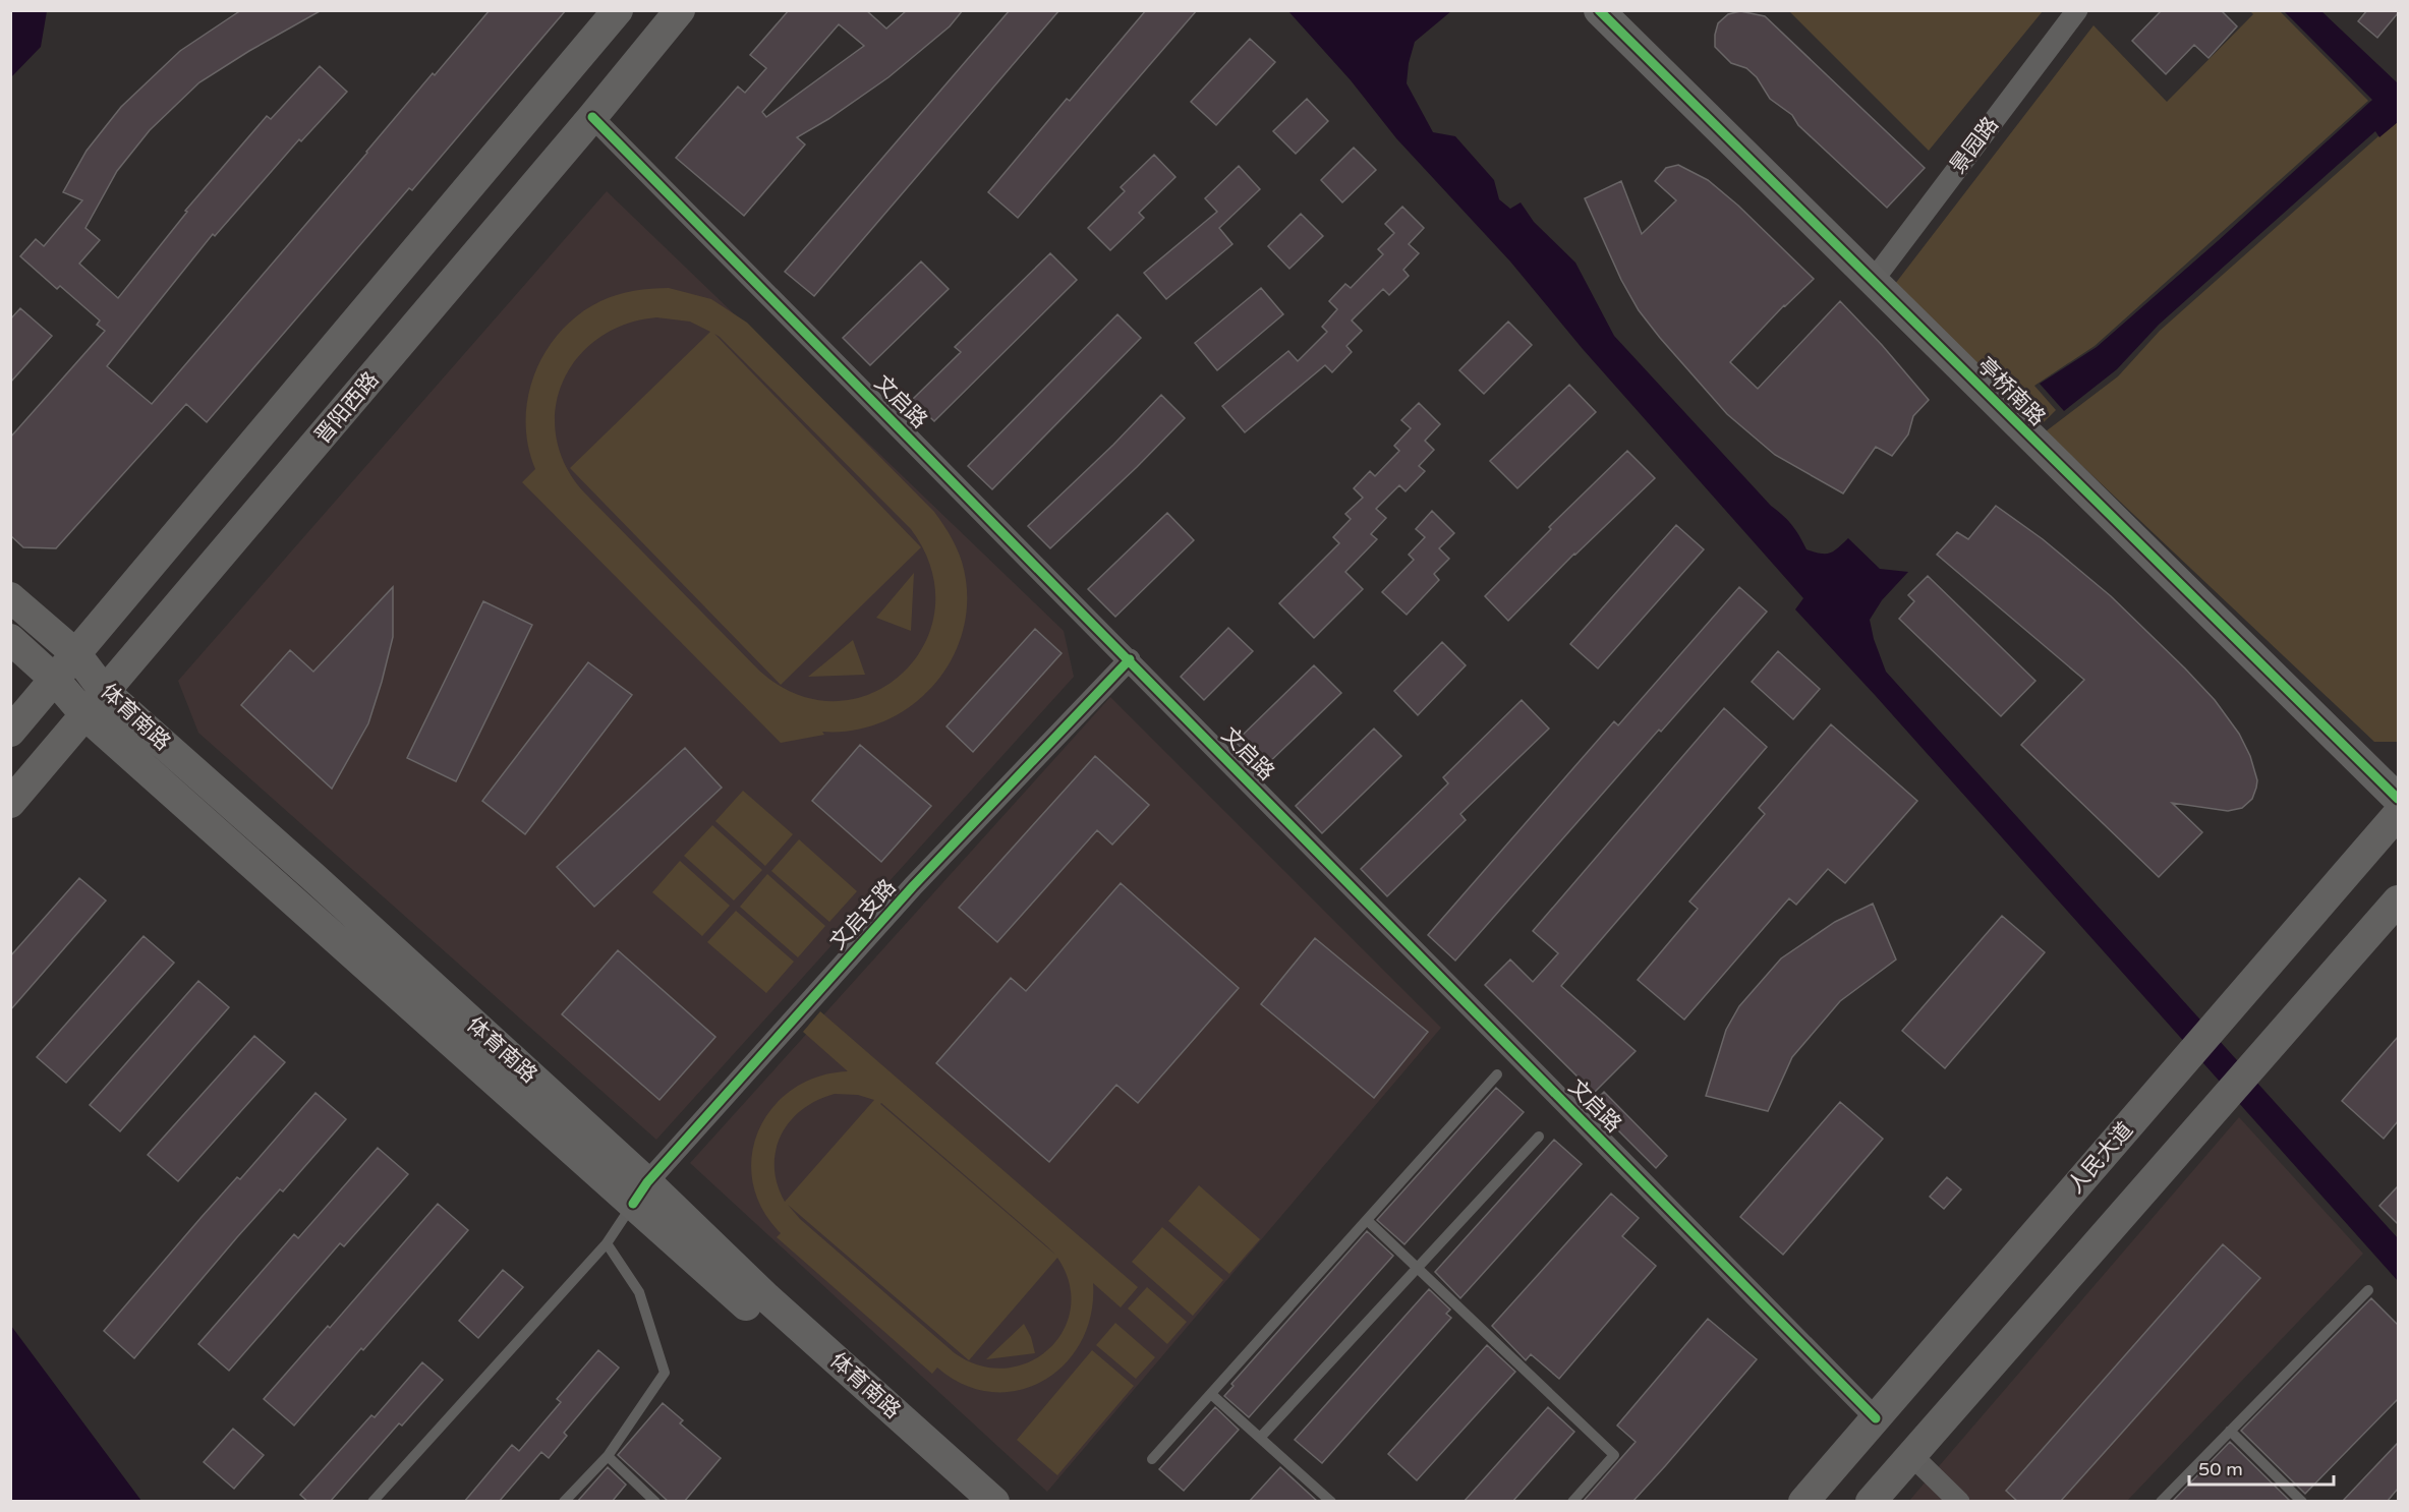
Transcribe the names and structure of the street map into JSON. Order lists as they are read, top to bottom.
{
  "streets": {
    "main road": [
      "亭桥南路",
      "晋阳西路",
      "体育南路",
      "人民大道"
    ],
    "street": ["景园路", "文启路", "文启支路"]
  },
  "crossings": [
    ["景园路", "亭桥南路"],
    ["文启路", "晋阳西路"],
    ["文启路", "文启支路"],
    ["文启路", "人民大道"],
    ["晋阳西路", "体育南路"],
    ["体育南路", "文启支路"]
  ],
  "scale_bar": "50 m"
}
